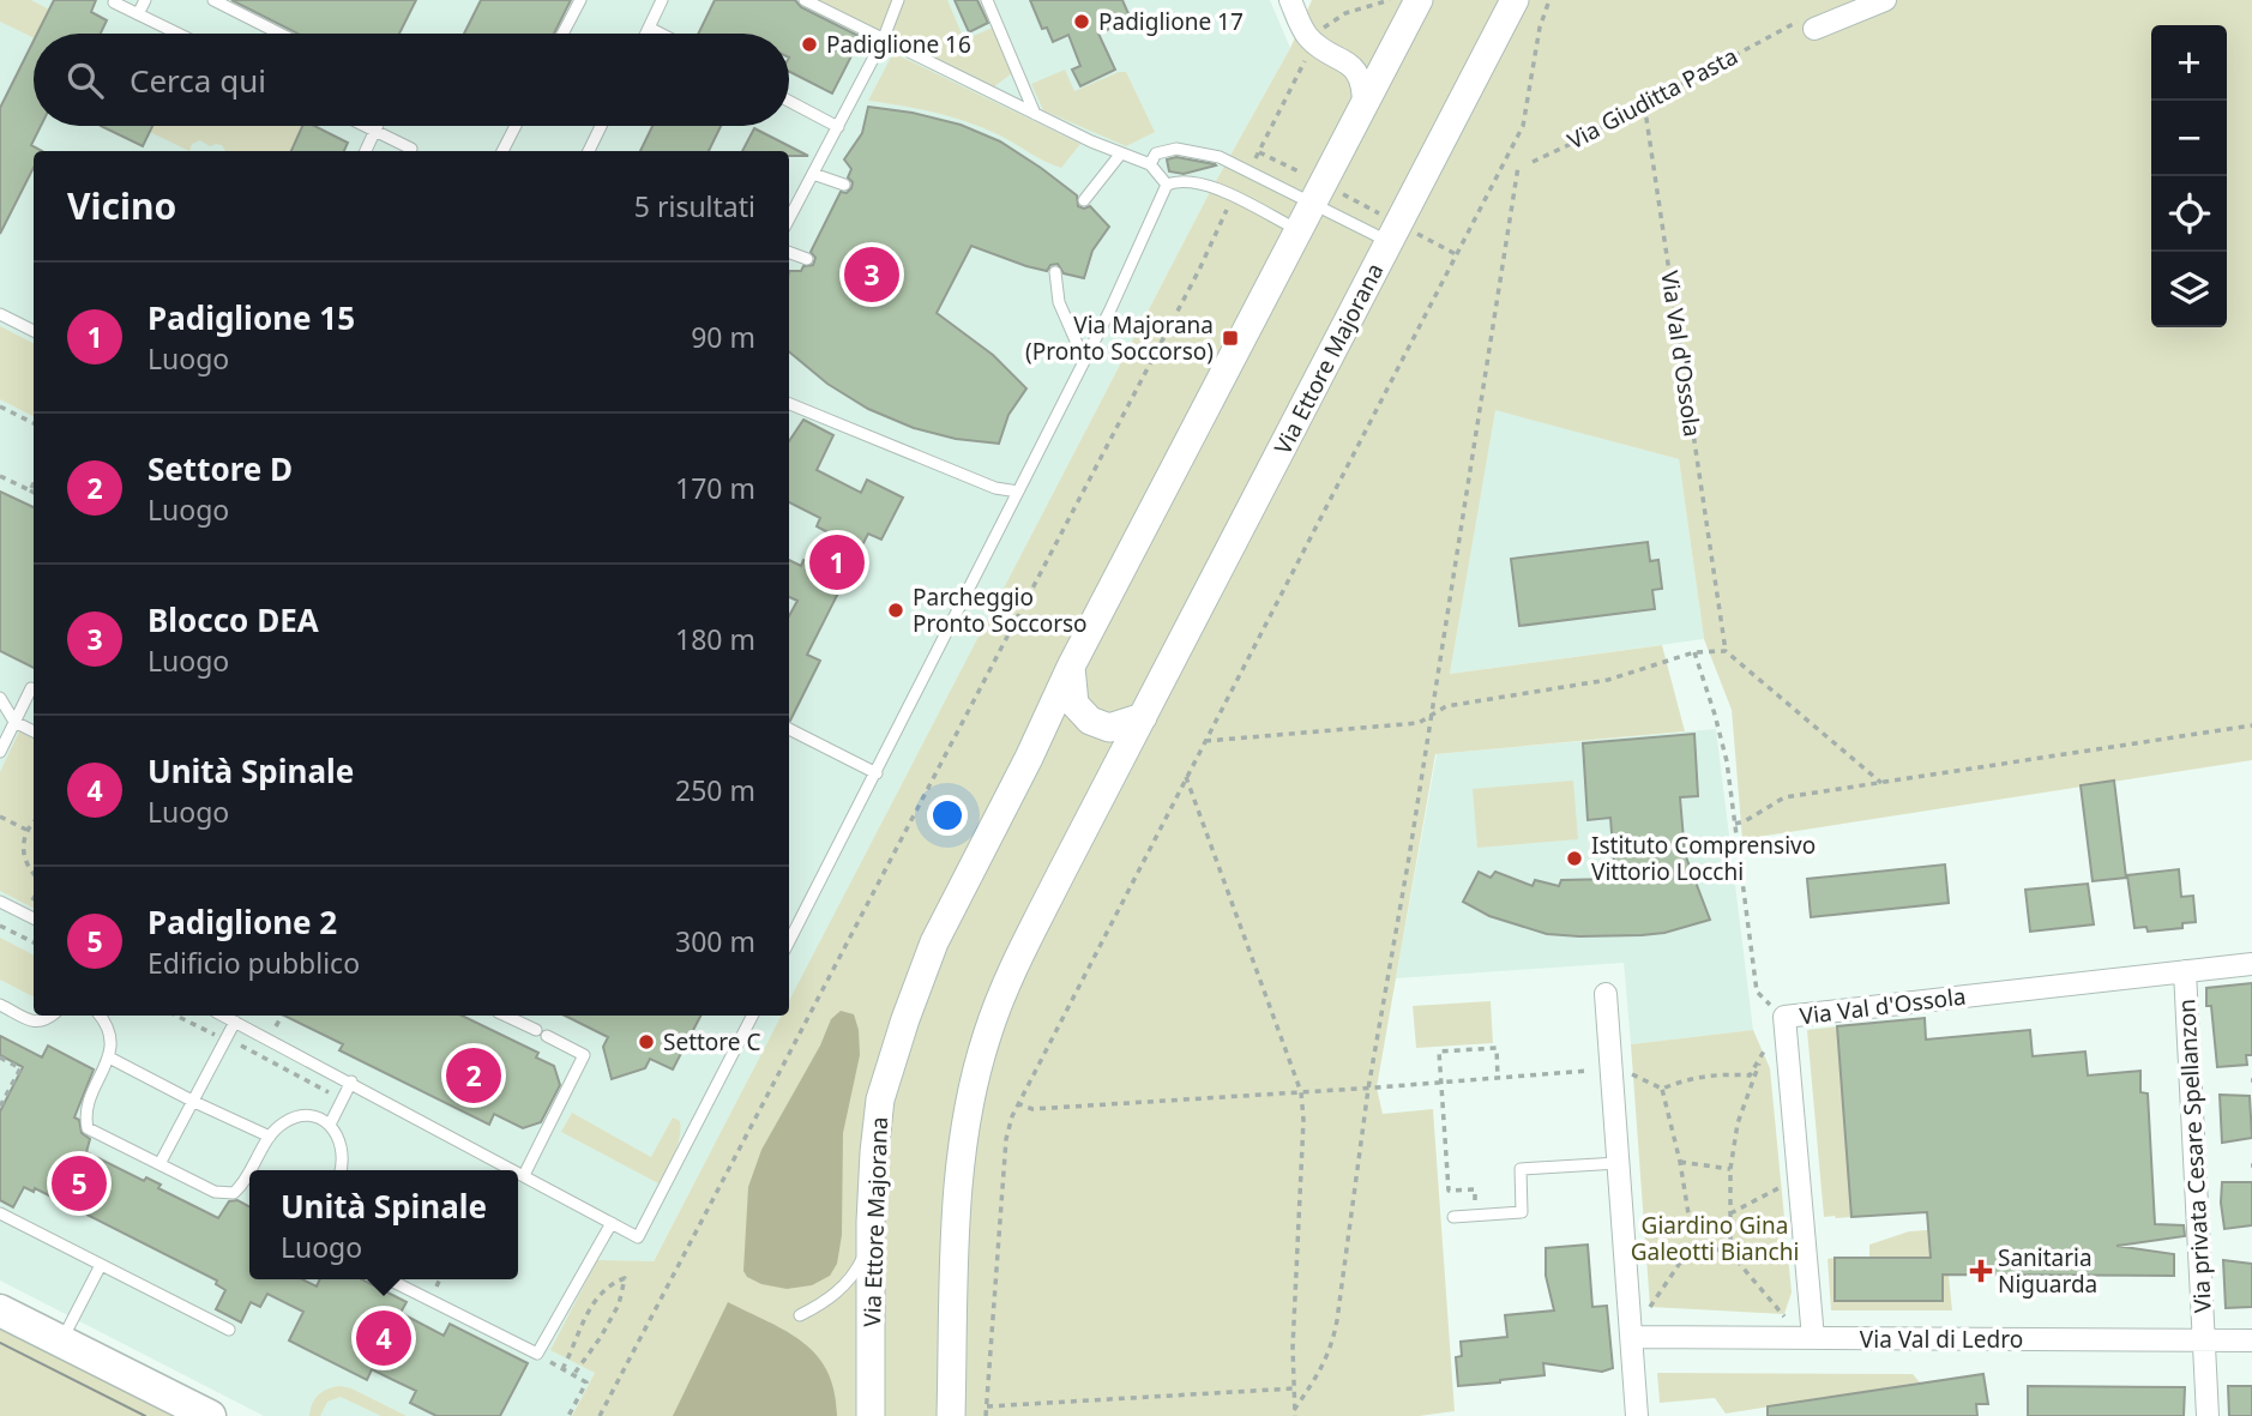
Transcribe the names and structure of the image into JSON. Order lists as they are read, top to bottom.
{
  "streets": {
    "street": [
      "Via Val d'Ossola",
      "Via Ettore Majorana",
      "Via privata Cesare Spellanzon",
      "Via Val di Ledro"
    ],
    "path": ["Via Giuditta Pasta"]
  },
  "crossings": [
    ["Via Giuditta Pasta", "Via Val d'Ossola"],
    ["Via Val d'Ossola", "Via privata Cesare Spellanzon"],
    ["Via Val d'Ossola", "Via Val di Ledro"],
    ["Via privata Cesare Spellanzon", "Via Val di Ledro"]
  ],
  "parks": ["Giardino Gina Galeotti Bianchi"],
  "places": {
    "other": [
      "Padiglione 17",
      "Padiglione 16",
      "Parcheggio Pronto Soccorso",
      "Istituto Comprensivo Vittorio Locchi",
      "Settore C"
    ],
    "transit": ["Via Majorana (Pronto Soccorso)"],
    "health": ["Sanitaria Niguarda"]
  },
  "page": {
    "map_buttons": ["+", "−"],
    "search": "Cerca qui",
    "heading": ["Vicino", "5 risultati"],
    "pins": [
      "3",
      "1",
      "2",
      "5",
      "4"
    ],
    "list": [
      {
        "mark": "1",
        "name": "Padiglione 15",
        "note": "Luogo",
        "value": "90 m"
      },
      {
        "mark": "2",
        "name": "Settore D",
        "note": "Luogo",
        "value": "170 m"
      },
      {
        "mark": "3",
        "name": "Blocco DEA",
        "note": "Luogo",
        "value": "180 m"
      },
      {
        "mark": "4",
        "name": "Unità Spinale",
        "note": "Luogo",
        "value": "250 m"
      },
      {
        "mark": "5",
        "name": "Padiglione 2",
        "note": "Edificio pubblico",
        "value": "300 m"
      }
    ],
    "popup": ["Unità Spinale", "Luogo"]
  }
}
